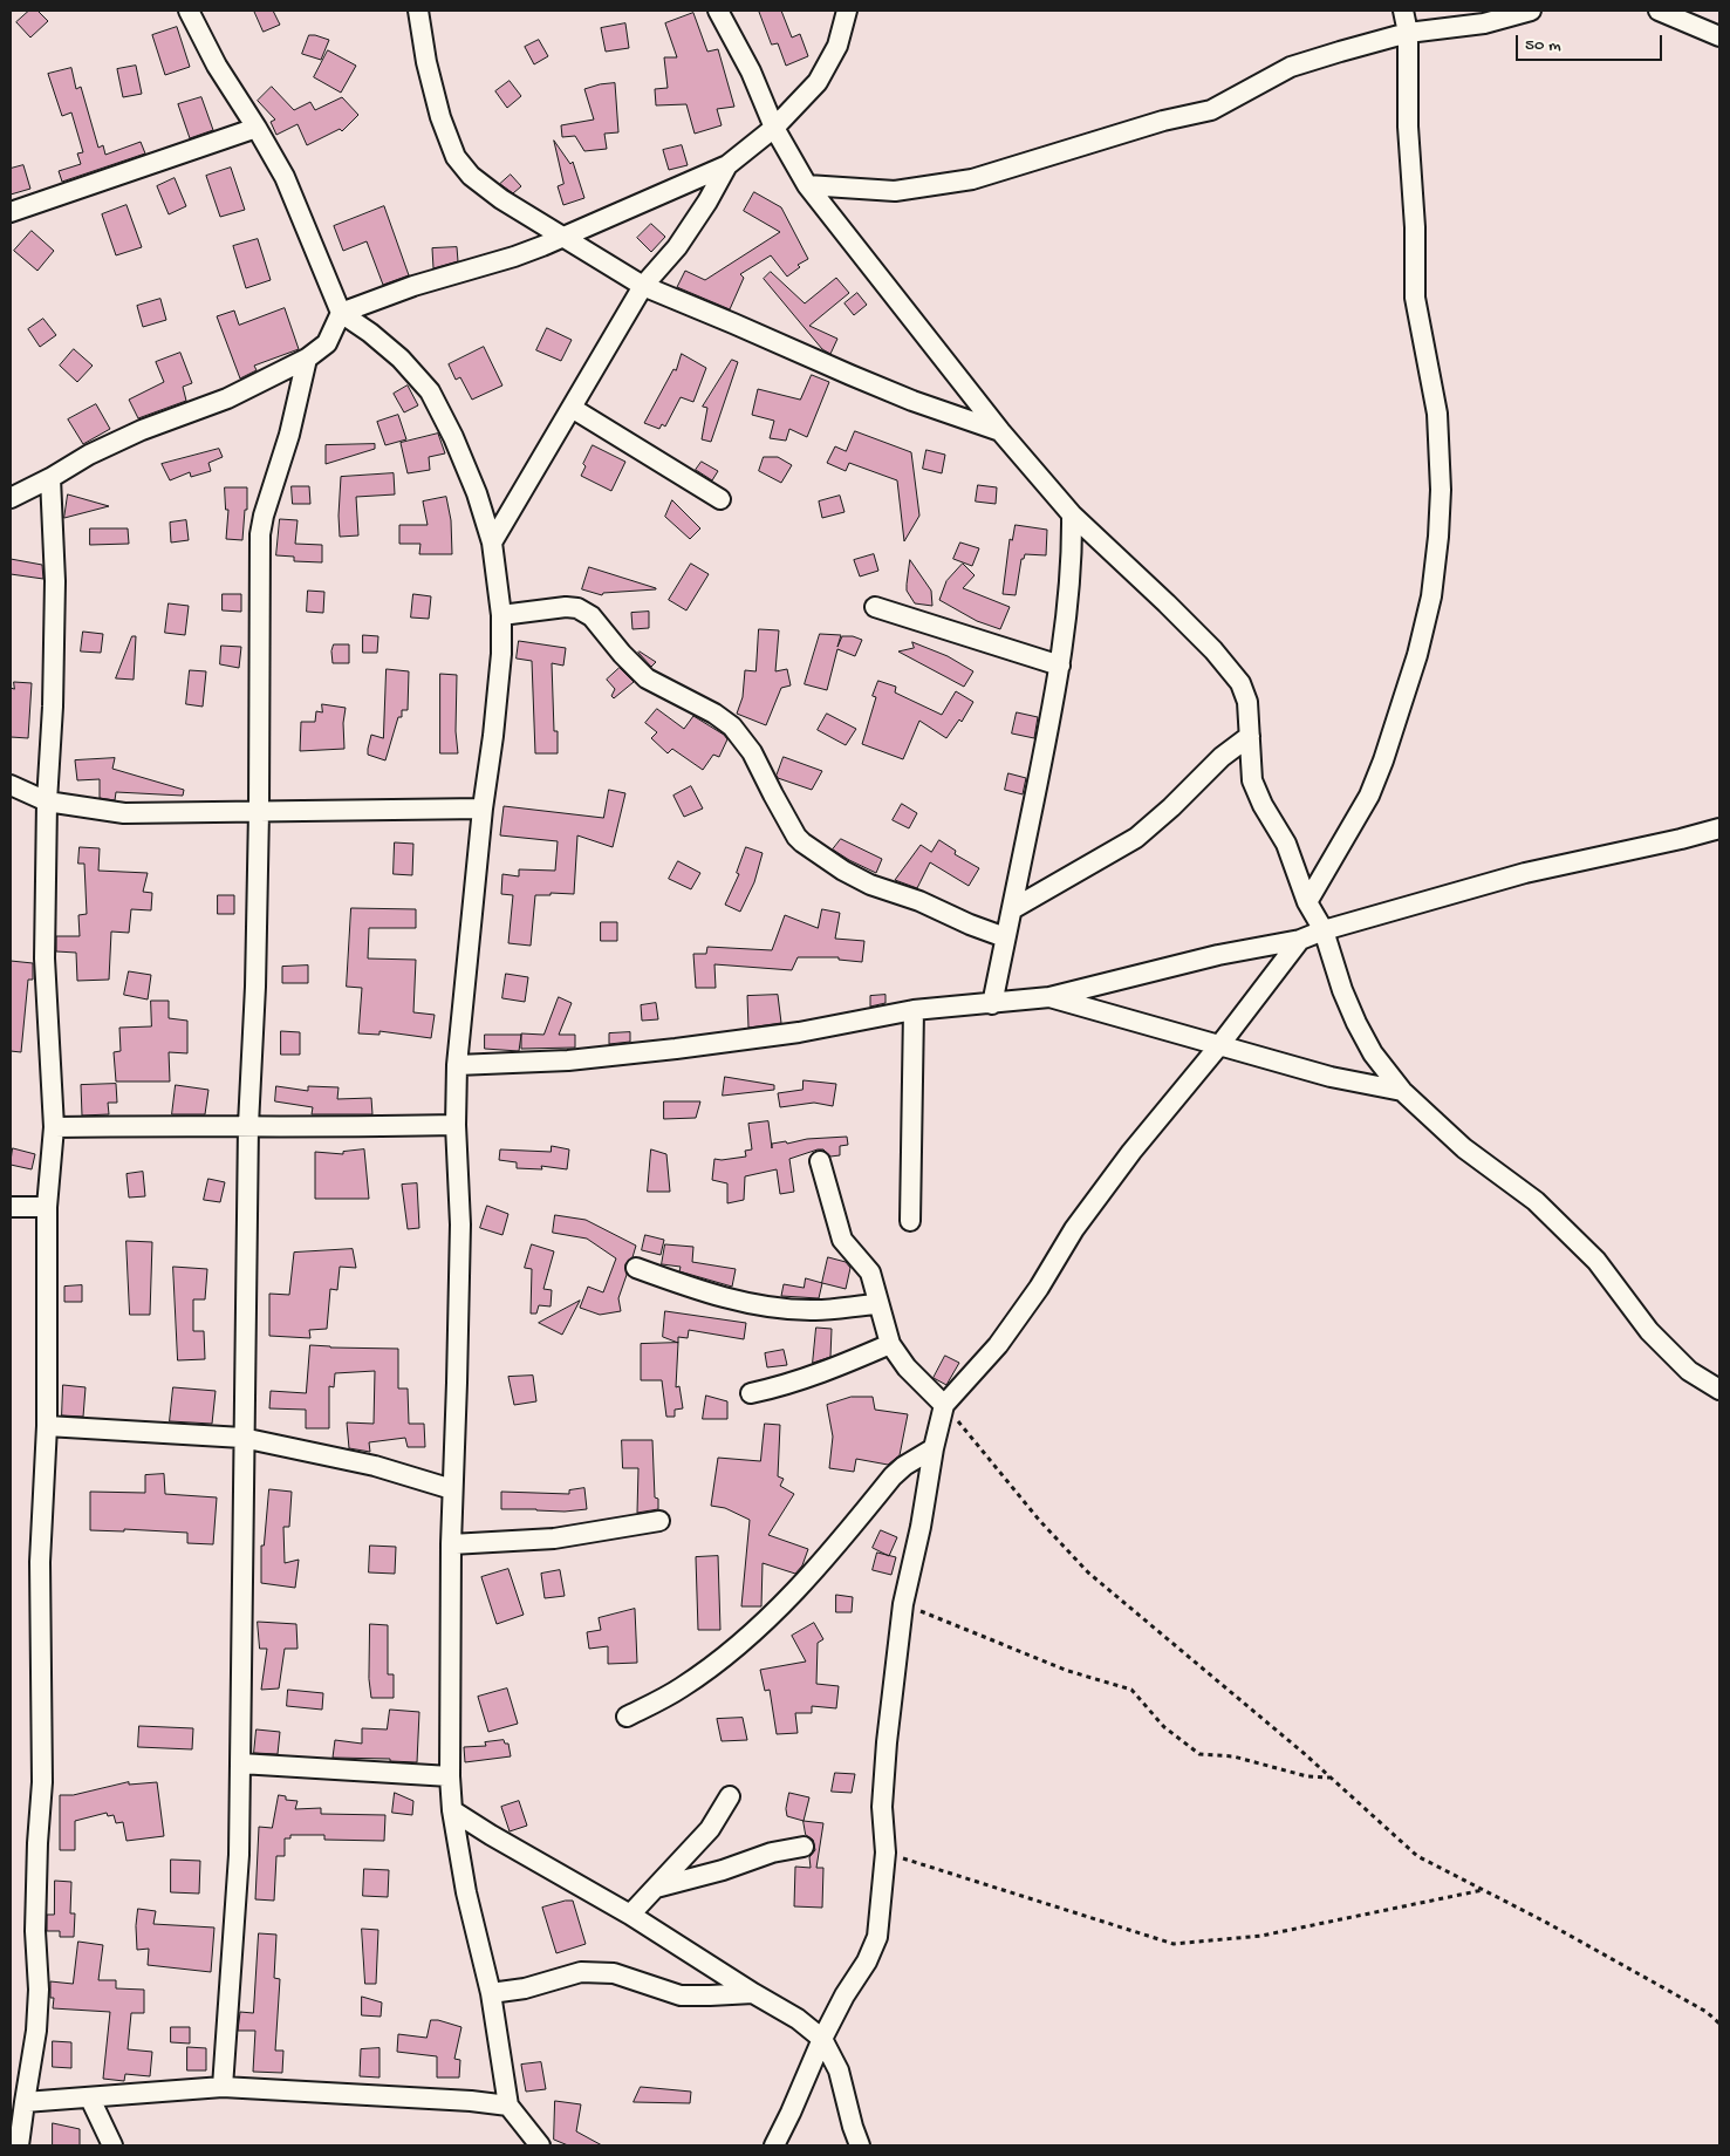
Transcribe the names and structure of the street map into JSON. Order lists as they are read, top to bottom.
{
  "scale_bar": "50 m"
}
